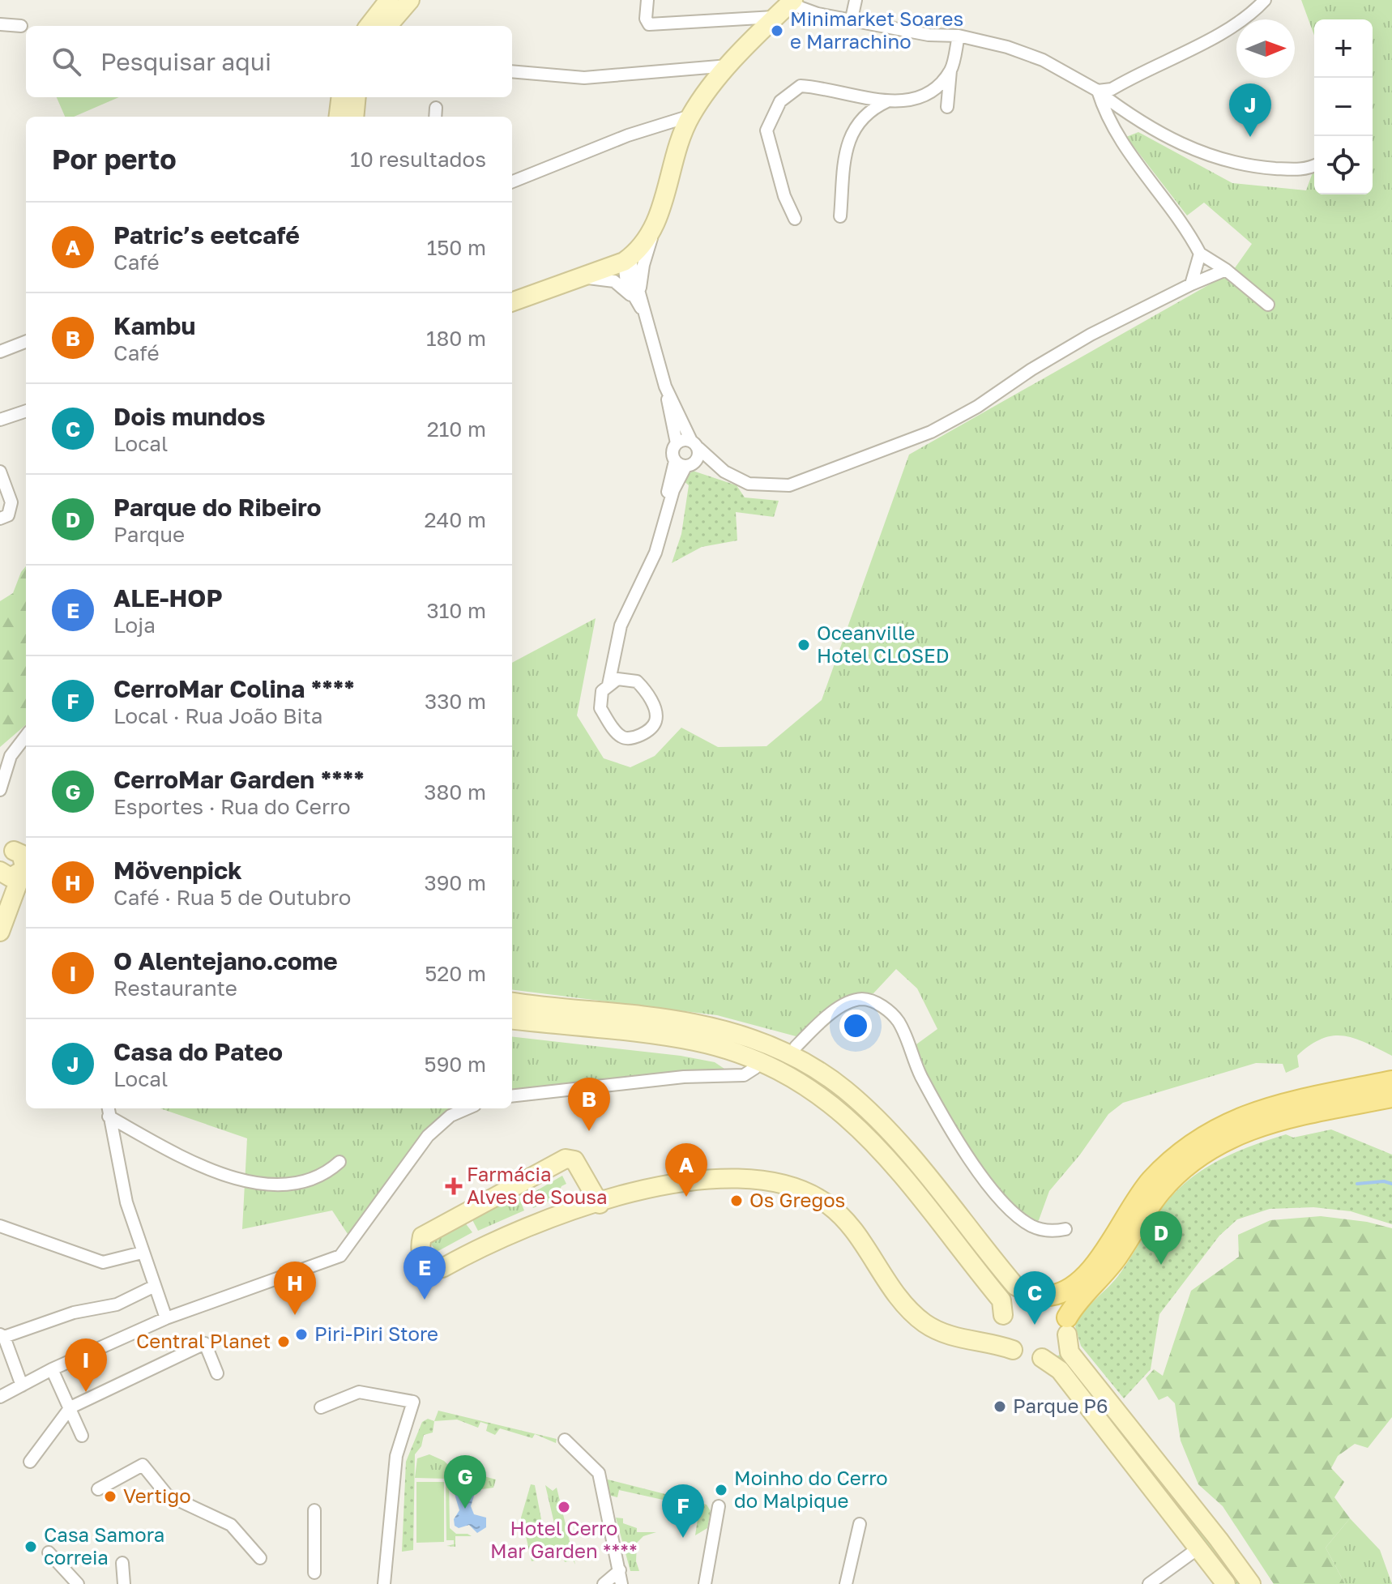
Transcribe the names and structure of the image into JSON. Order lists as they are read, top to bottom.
{
  "places": {
    "other": [
      "Minimarket Soares e Marrachino",
      "Oceanville Hotel CLOSED",
      "Os Gregos",
      "Piri-Piri Store",
      "Central Planet",
      "Parque P6",
      "Moinho do Cerro do Malpique",
      "Vertigo",
      "Hotel Cerro Mar Garden ****",
      "Casa Samora correia"
    ],
    "health": ["Farmácia Alves de Sousa"]
  },
  "north": "right",
  "page": {
    "map_buttons": ["+", "−"],
    "search": "Pesquisar aqui",
    "pins": [
      "J",
      "B",
      "A",
      "D",
      "E",
      "H",
      "C",
      "I",
      "G",
      "F"
    ],
    "heading": ["Por perto", "10 resultados"],
    "list": [
      {
        "mark": "A",
        "name": "Patric’s eetcafé",
        "note": "Café",
        "value": "150 m"
      },
      {
        "mark": "B",
        "name": "Kambu",
        "note": "Café",
        "value": "180 m"
      },
      {
        "mark": "C",
        "name": "Dois mundos",
        "note": "Local",
        "value": "210 m"
      },
      {
        "mark": "D",
        "name": "Parque do Ribeiro",
        "note": "Parque",
        "value": "240 m"
      },
      {
        "mark": "E",
        "name": "ALE-HOP",
        "note": "Loja",
        "value": "310 m"
      },
      {
        "mark": "F",
        "name": "CerroMar Colina ****",
        "note": "Local · Rua João Bita",
        "value": "330 m"
      },
      {
        "mark": "G",
        "name": "CerroMar Garden ****",
        "note": "Esportes · Rua do Cerro",
        "value": "380 m"
      },
      {
        "mark": "H",
        "name": "Mövenpick",
        "note": "Café · Rua 5 de Outubro",
        "value": "390 m"
      },
      {
        "mark": "I",
        "name": "O Alentejano.come",
        "note": "Restaurante",
        "value": "520 m"
      },
      {
        "mark": "J",
        "name": "Casa do Pateo",
        "note": "Local",
        "value": "590 m"
      }
    ]
  }
}
